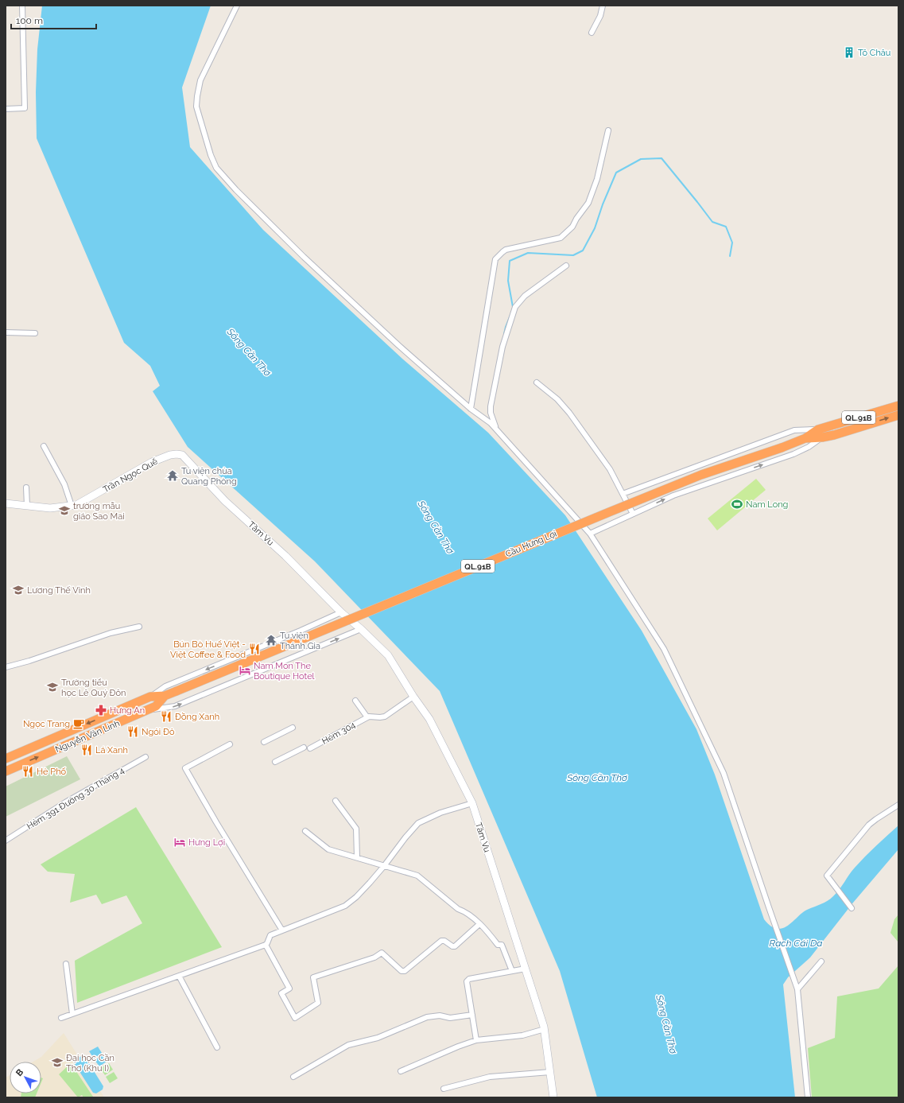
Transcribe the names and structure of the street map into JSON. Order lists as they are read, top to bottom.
{
  "streets": {
    "highway": ["QL.91B", "Cầu Hưng Lợi", "Nguyễn Văn Linh"],
    "street": [
      "Trần Ngọc Quế",
      "Tầm Vu",
      "Hẻm 304",
      "Hẻm 391 Đường 30 Tháng 4"
    ]
  },
  "crossings": [
    ["QL.91B", "Cầu Hưng Lợi"],
    ["Trần Ngọc Quế", "Tầm Vu"],
    ["Tầm Vu", "Hẻm 304"],
    ["Cầu Hưng Lợi", "Nguyễn Văn Linh"]
  ],
  "water": ["Sông Cần Thơ", "Rạch Cái Da"],
  "places": {
    "building": ["Tô Châu"],
    "temple": ["Tu viện chùa Quang Phòng", "Tu viện Thánh Gia"],
    "sports": ["Nam Long"],
    "school or university": [
      "trường mẫu giáo Sao Mai",
      "Lương Thế Vinh",
      "Trường tiểu học Lê Quý Đôn",
      "Đại học Cần Thơ (Khu I)"
    ],
    "restaurant": [
      "Bún Bò Huế Việt - Việt Coffee & Food",
      "Đồng Xanh",
      "Ngói Đỏ",
      "Lá Xanh",
      "Hè Phố"
    ],
    "hotel": ["Nam Mon The Boutique Hotel", "Hưng Lợi"],
    "pharmacy": ["Hưng An"],
    "cafe": ["Ngọc Trang"]
  },
  "scale_bar": "100 m",
  "north": "top left"
}
